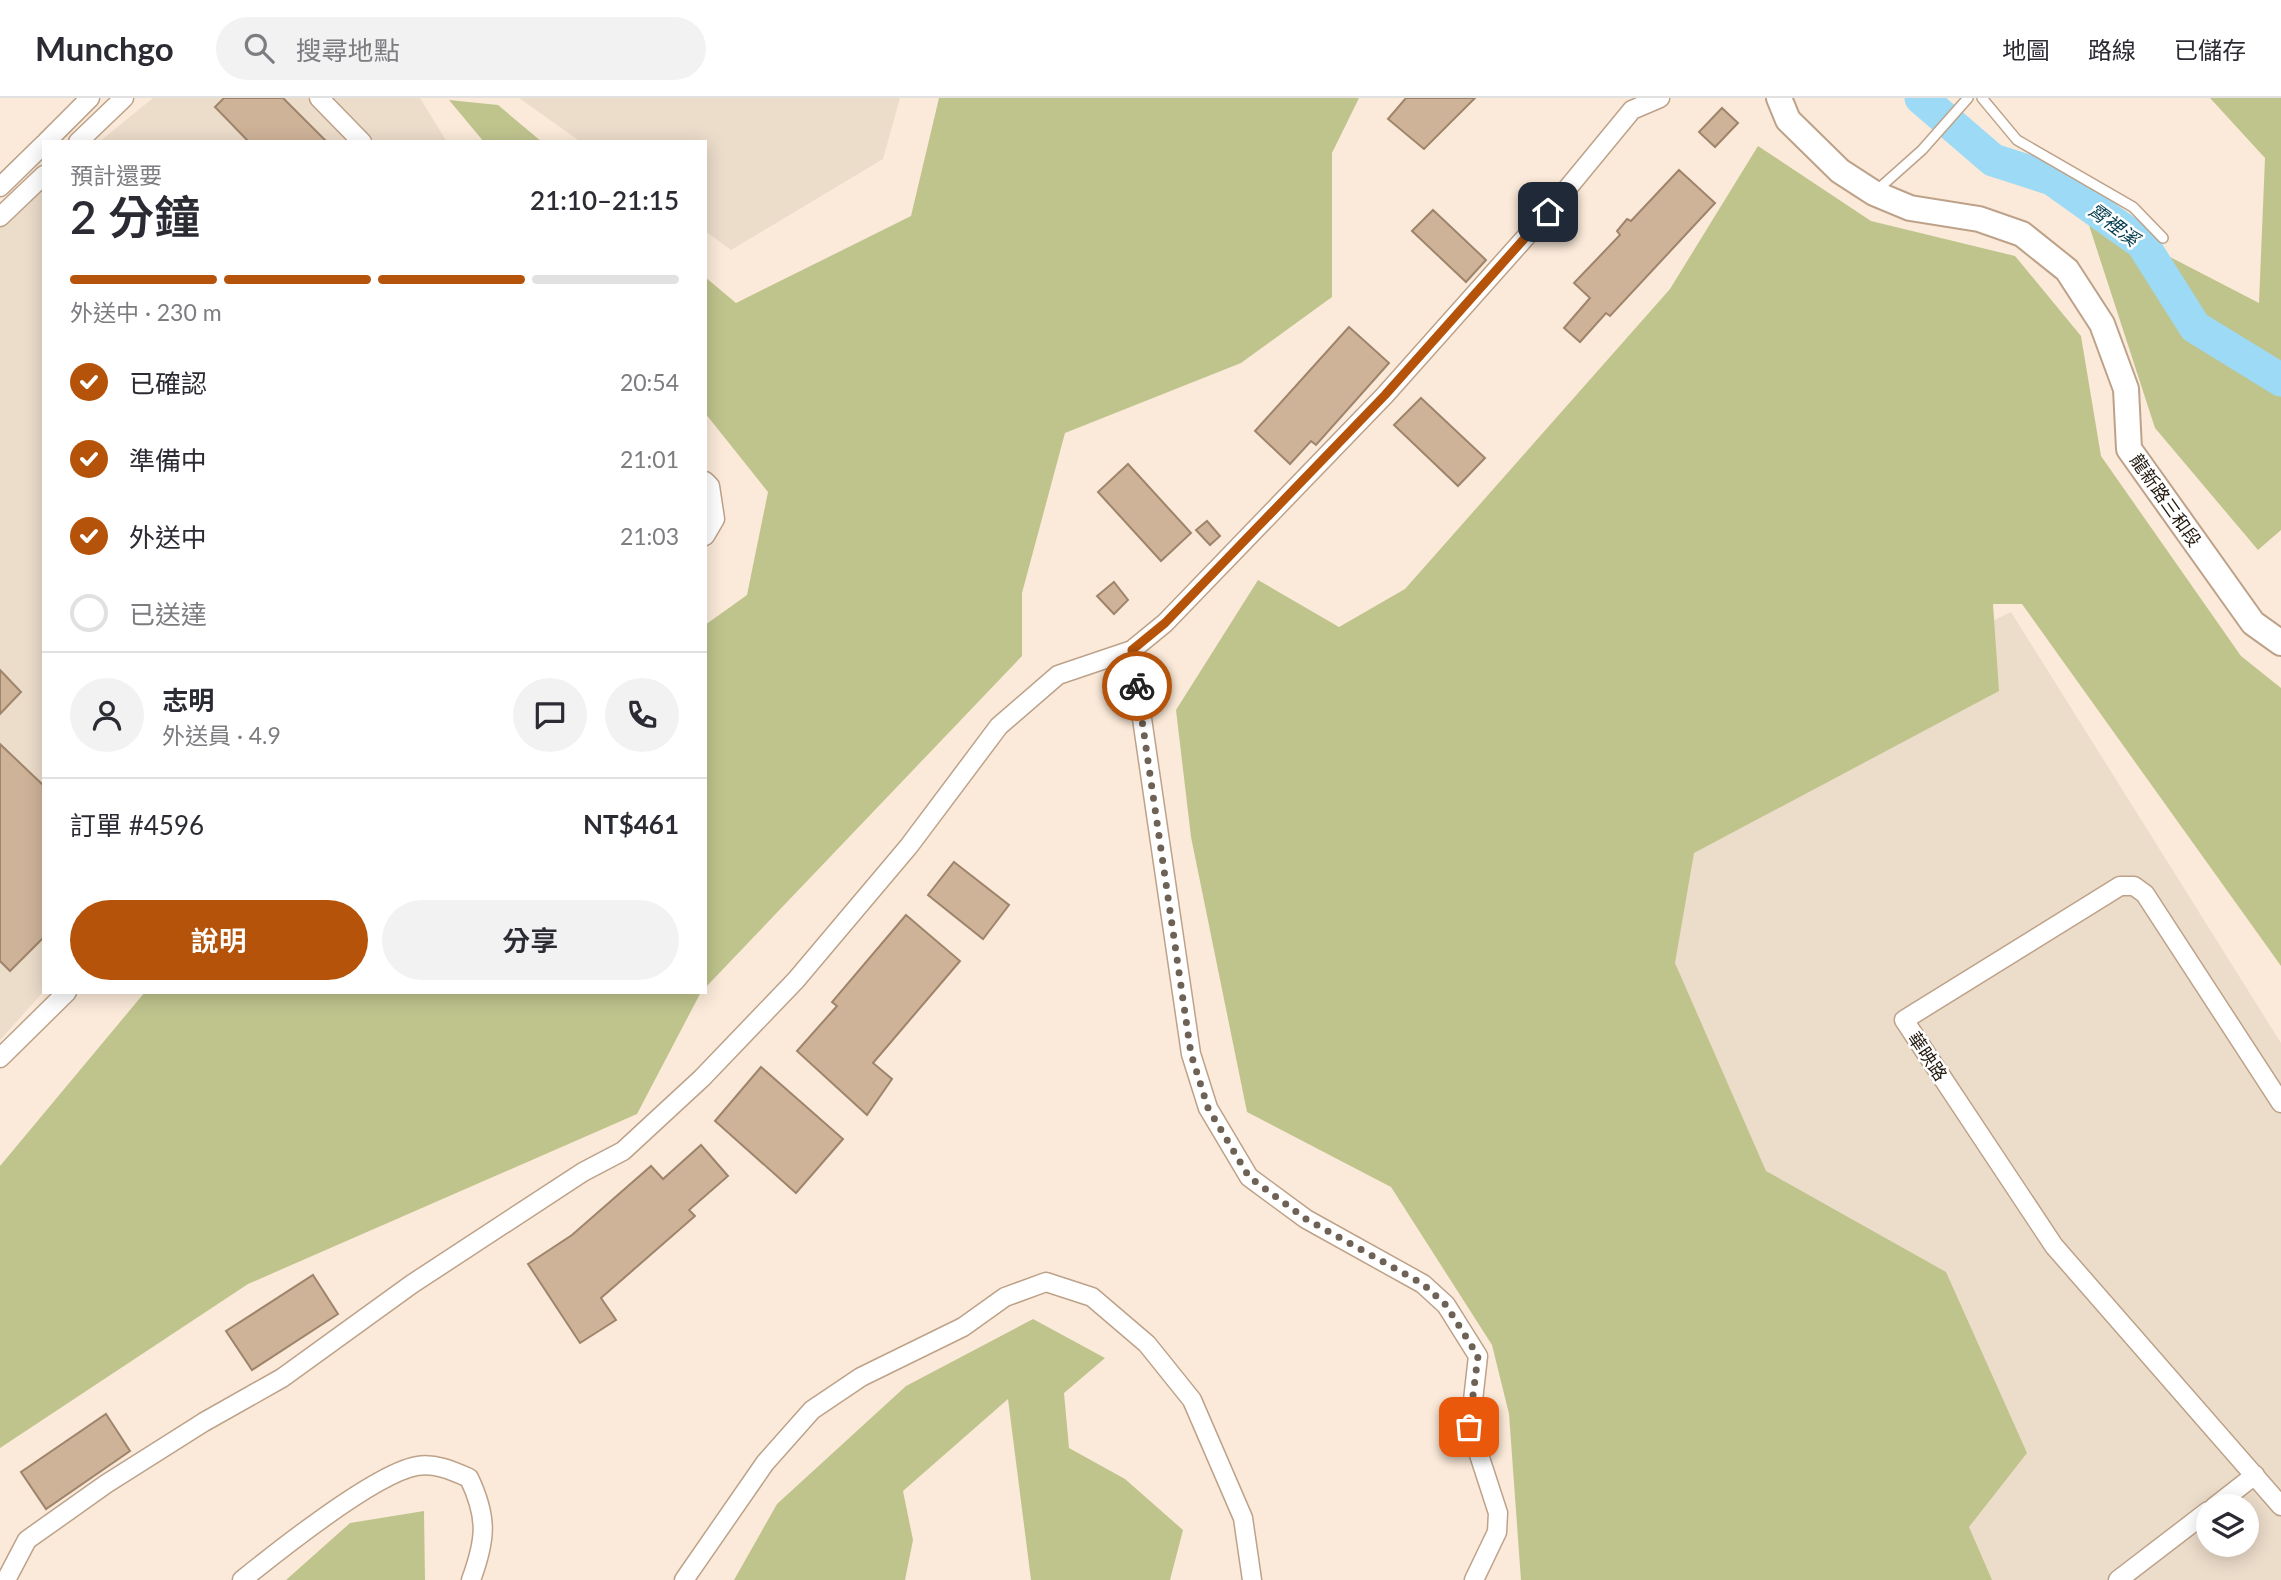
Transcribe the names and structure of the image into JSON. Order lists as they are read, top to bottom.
{
  "streets": {
    "street": ["龍新路三和段", "華映路"]
  },
  "water": ["霄裡溪"],
  "page": {
    "header": "Munchgo",
    "search": "搜尋地點",
    "nav": ["地圖", "路線", "已儲存"],
    "heading": ["2 分鐘", "預計還要", "21:10–21:15"],
    "panel": [
      "志明",
      "外送員 · 4.9",
      "訂單 #4596",
      "NT$461"
    ],
    "bar": "外送中 · 230 m",
    "list": [
      ["已確認", "20:54"],
      ["準備中", "21:01"],
      ["外送中", "21:03"],
      "已送達"
    ],
    "buttons": ["說明", "分享"]
  }
}
